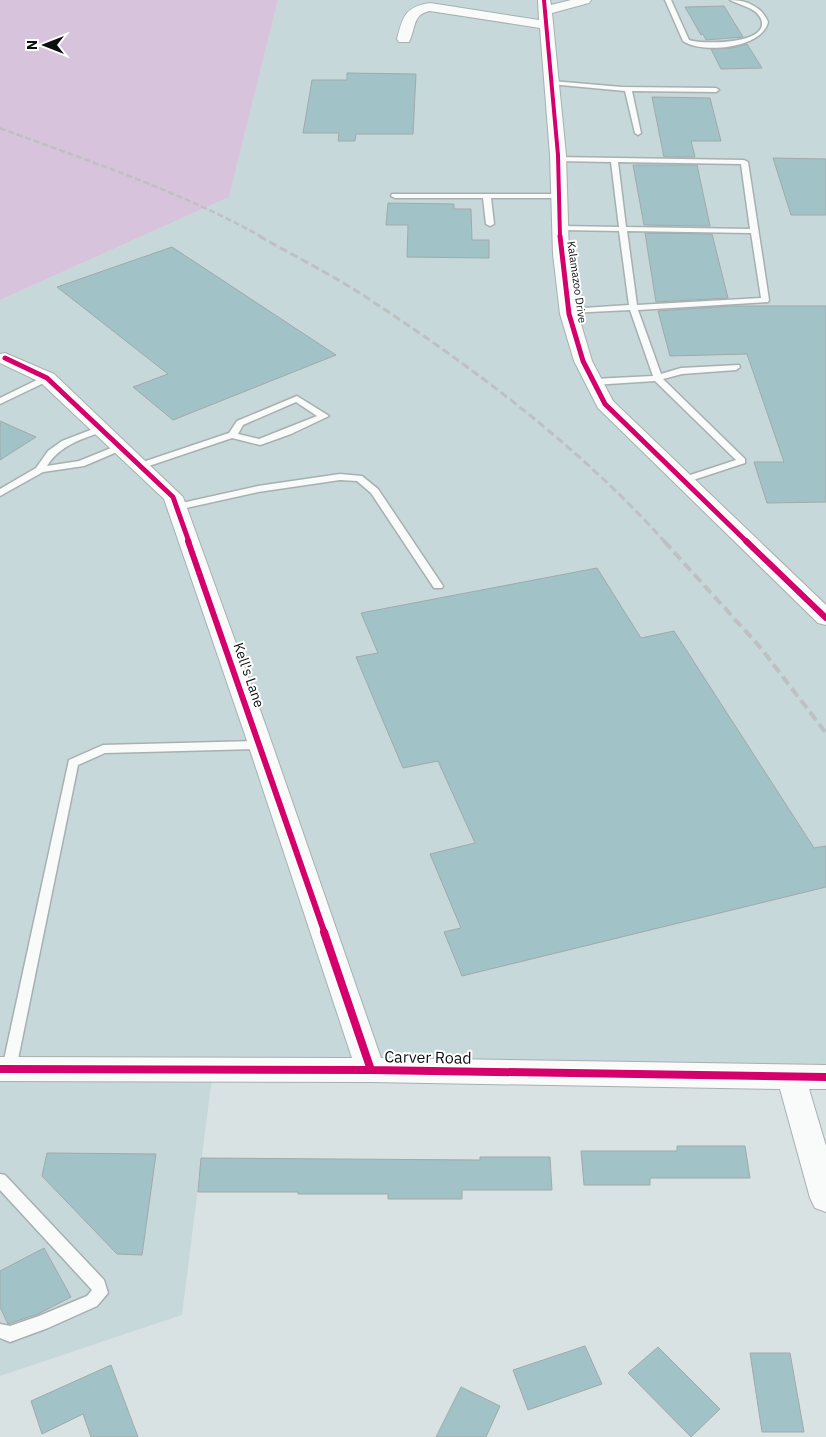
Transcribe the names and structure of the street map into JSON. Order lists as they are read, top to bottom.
{
  "streets": {
    "street": ["Kalamazoo Drive", "Kell's Lane", "Carver Road"]
  },
  "crossings": [
    ["Kell's Lane", "Carver Road"]
  ],
  "north": "left"
}
